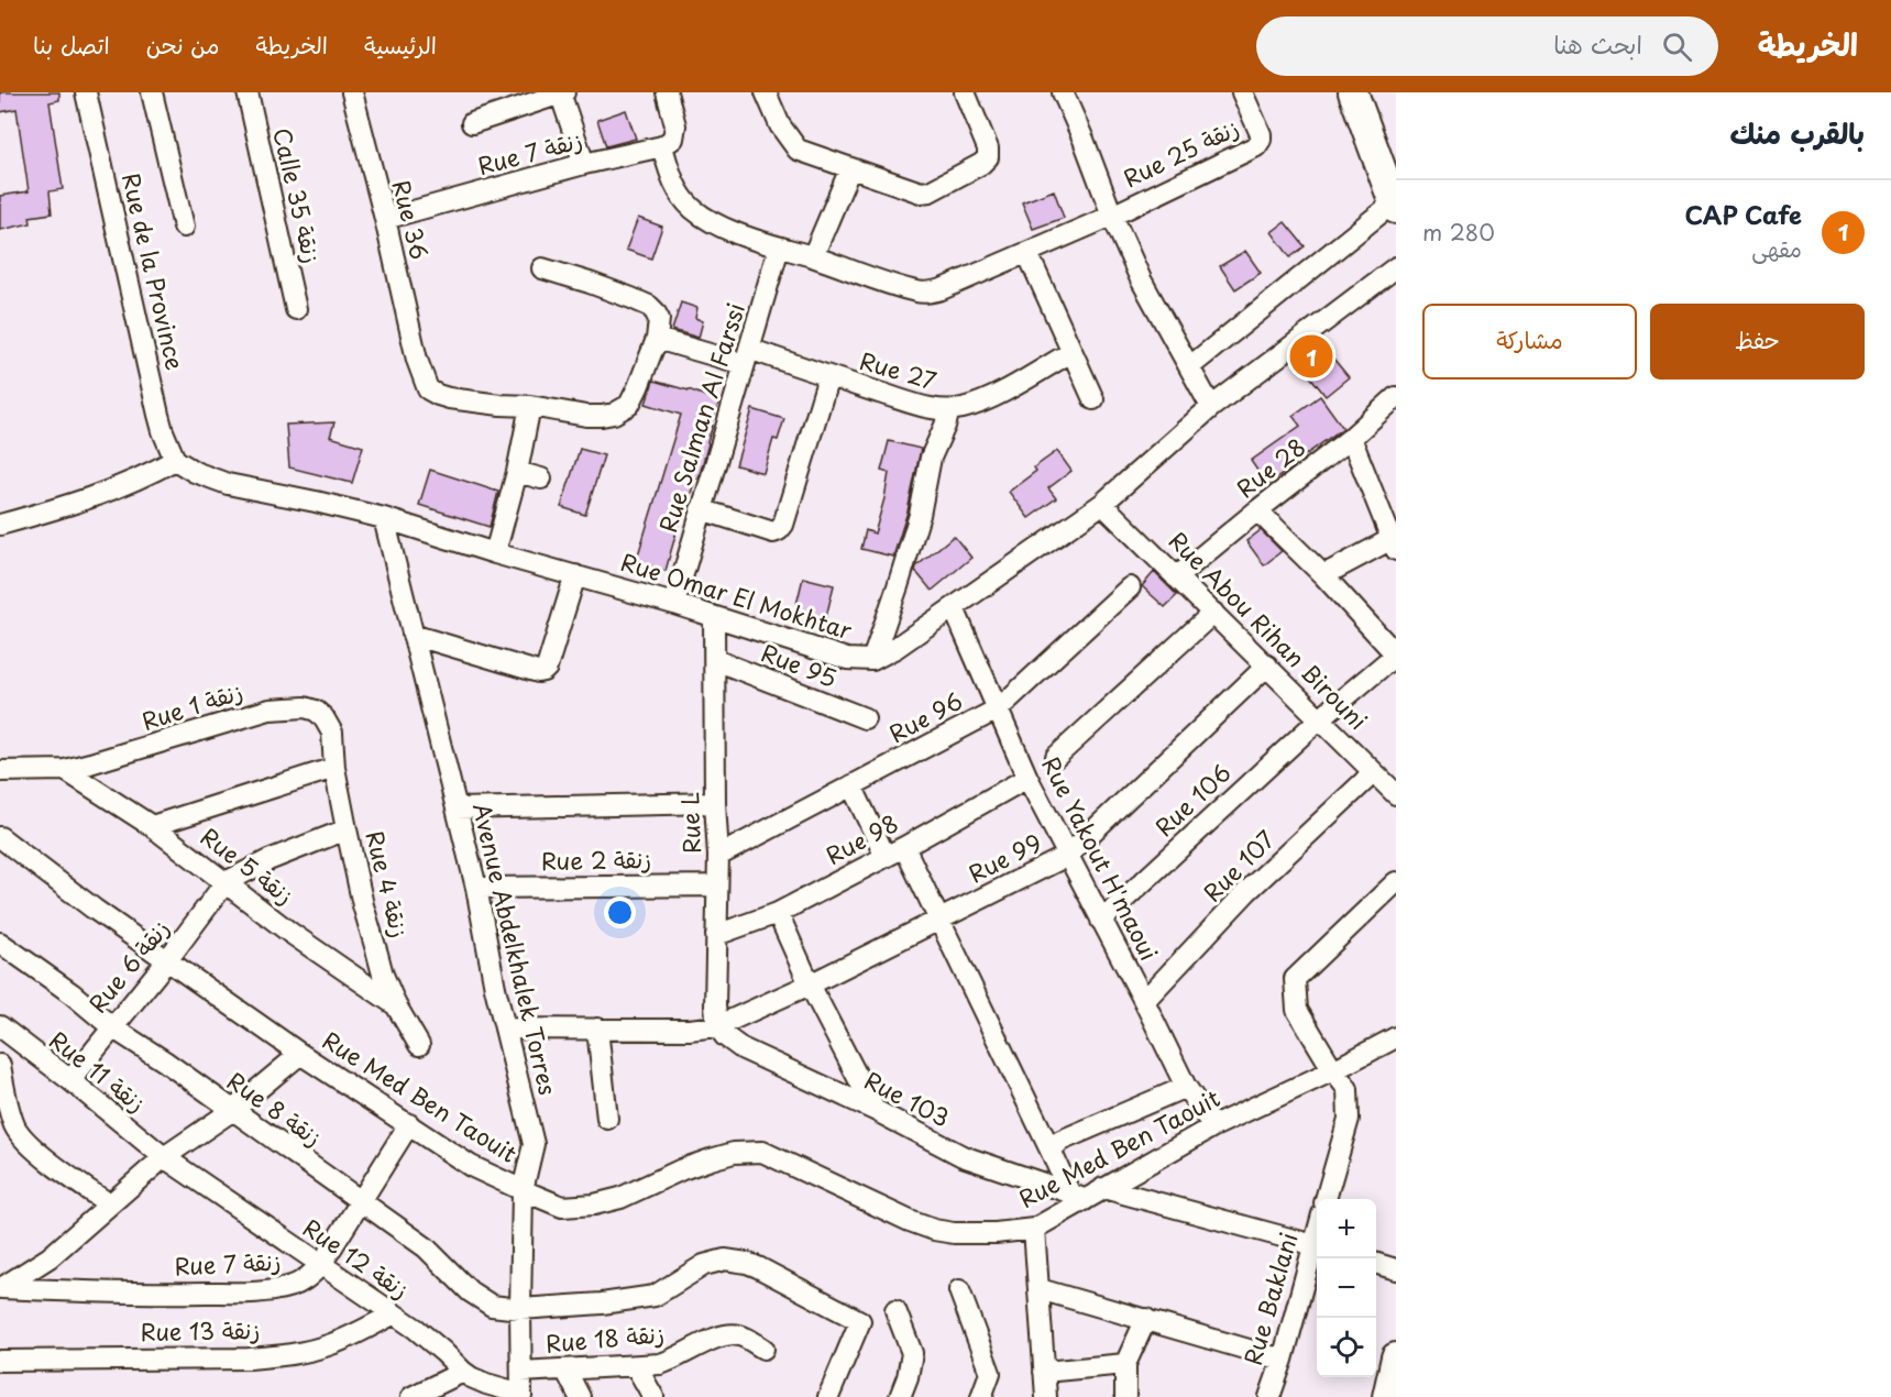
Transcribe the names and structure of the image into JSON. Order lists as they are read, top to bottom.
{
  "streets": {
    "street": [
      "Rue 7 زنقة",
      "Rue 25 زنقة",
      "Calle 35 زنقة",
      "Rue 36",
      "Rue de la Province",
      "Rue 27",
      "Rue Salman Al Farssi",
      "Rue 28",
      "Rue Omar El Mokhtar",
      "Rue Abou Rihan Birouni",
      "Rue 95",
      "Rue 1 زنقة",
      "Rue 96",
      "Rue 106",
      "Rue L",
      "Rue 98",
      "Rue 99",
      "Rue Yakout H'maoui",
      "Rue 2 زنقة",
      "Rue 5 زنقة",
      "Rue 107",
      "Rue 4 زنقة",
      "Avenue Abdelkhalek Torres",
      "Rue 6 زنقة",
      "Rue 11 زنقة",
      "Rue Med Ben Taouit",
      "Rue 103",
      "Rue 8 زنقة",
      "Rue 12 زنقة",
      "Rue Baklani",
      "Rue 13 زنقة",
      "Rue 18 زنقة"
    ]
  },
  "crossings": [
    ["Rue 7 زنقة", "Rue 36"],
    ["Rue 7 زنقة", "Rue Med Ben Taouit"],
    ["Rue 7 زنقة", "Rue 8 زنقة"],
    ["Rue 7 زنقة", "Rue 12 زنقة"],
    ["Rue de la Province", "Rue Omar El Mokhtar"],
    ["Rue 27", "Rue Salman Al Farssi"],
    ["Rue Salman Al Farssi", "Rue Omar El Mokhtar"],
    ["Rue 28", "Rue Abou Rihan Birouni"],
    ["Rue Omar El Mokhtar", "Rue Abou Rihan Birouni"],
    ["Rue Omar El Mokhtar", "Rue L"],
    ["Rue Omar El Mokhtar", "Rue Yakout H'maoui"],
    ["Rue Omar El Mokhtar", "Avenue Abdelkhalek Torres"],
    ["Rue Abou Rihan Birouni", "Rue 106"],
    ["Rue Abou Rihan Birouni", "Rue 99"],
    ["Rue Abou Rihan Birouni", "Rue 107"],
    ["Rue 95", "Rue L"],
    ["Rue 1 زنقة", "Rue 5 زنقة"],
    ["Rue 1 زنقة", "Rue 4 زنقة"],
    ["Rue 96", "Rue L"],
    ["Rue 96", "Rue Yakout H'maoui"],
    ["Rue 106", "Rue Yakout H'maoui"],
    ["Rue L", "Rue 98"],
    ["Rue L", "Rue 99"],
    ["Rue L", "Rue 2 زنقة"],
    ["Rue L", "Rue 103"],
    ["Rue 98", "Rue Yakout H'maoui"],
    ["Rue 99", "Rue Yakout H'maoui"],
    ["Rue 99", "Avenue Abdelkhalek Torres"],
    ["Rue 99", "Rue 103"],
    ["Rue Yakout H'maoui", "Rue 107"],
    ["Rue Yakout H'maoui", "Rue Med Ben Taouit"],
    ["Rue 2 زنقة", "Avenue Abdelkhalek Torres"],
    ["Rue 5 زنقة", "Rue 4 زنقة"],
    ["Rue 5 زنقة", "Rue 6 زنقة"],
    ["Avenue Abdelkhalek Torres", "Rue Med Ben Taouit"],
    ["Avenue Abdelkhalek Torres", "Rue 8 زنقة"],
    ["Avenue Abdelkhalek Torres", "Rue 12 زنقة"],
    ["Avenue Abdelkhalek Torres", "Rue 18 زنقة"],
    ["Rue 6 زنقة", "Rue 11 زنقة"],
    ["Rue 6 زنقة", "Rue Med Ben Taouit"],
    ["Rue 6 زنقة", "Rue 8 زنقة"],
    ["Rue 11 زنقة", "Rue 12 زنقة"],
    ["Rue Med Ben Taouit", "Rue 103"],
    ["Rue 12 زنقة", "Rue 13 زنقة"]
  ],
  "page": {
    "header": "الخريطة",
    "search": "ابحث هنا",
    "nav": [
      "الرئيسية",
      "الخريطة",
      "من نحن",
      "اتصل بنا"
    ],
    "heading": "بالقرب منك",
    "list": [
      {
        "mark": "1",
        "name": "CAP Cafe",
        "note": "مقهى",
        "value": "280 m"
      }
    ],
    "buttons": ["حفظ", "مشاركة"],
    "pins": "1",
    "map_buttons": ["+", "−"]
  }
}
